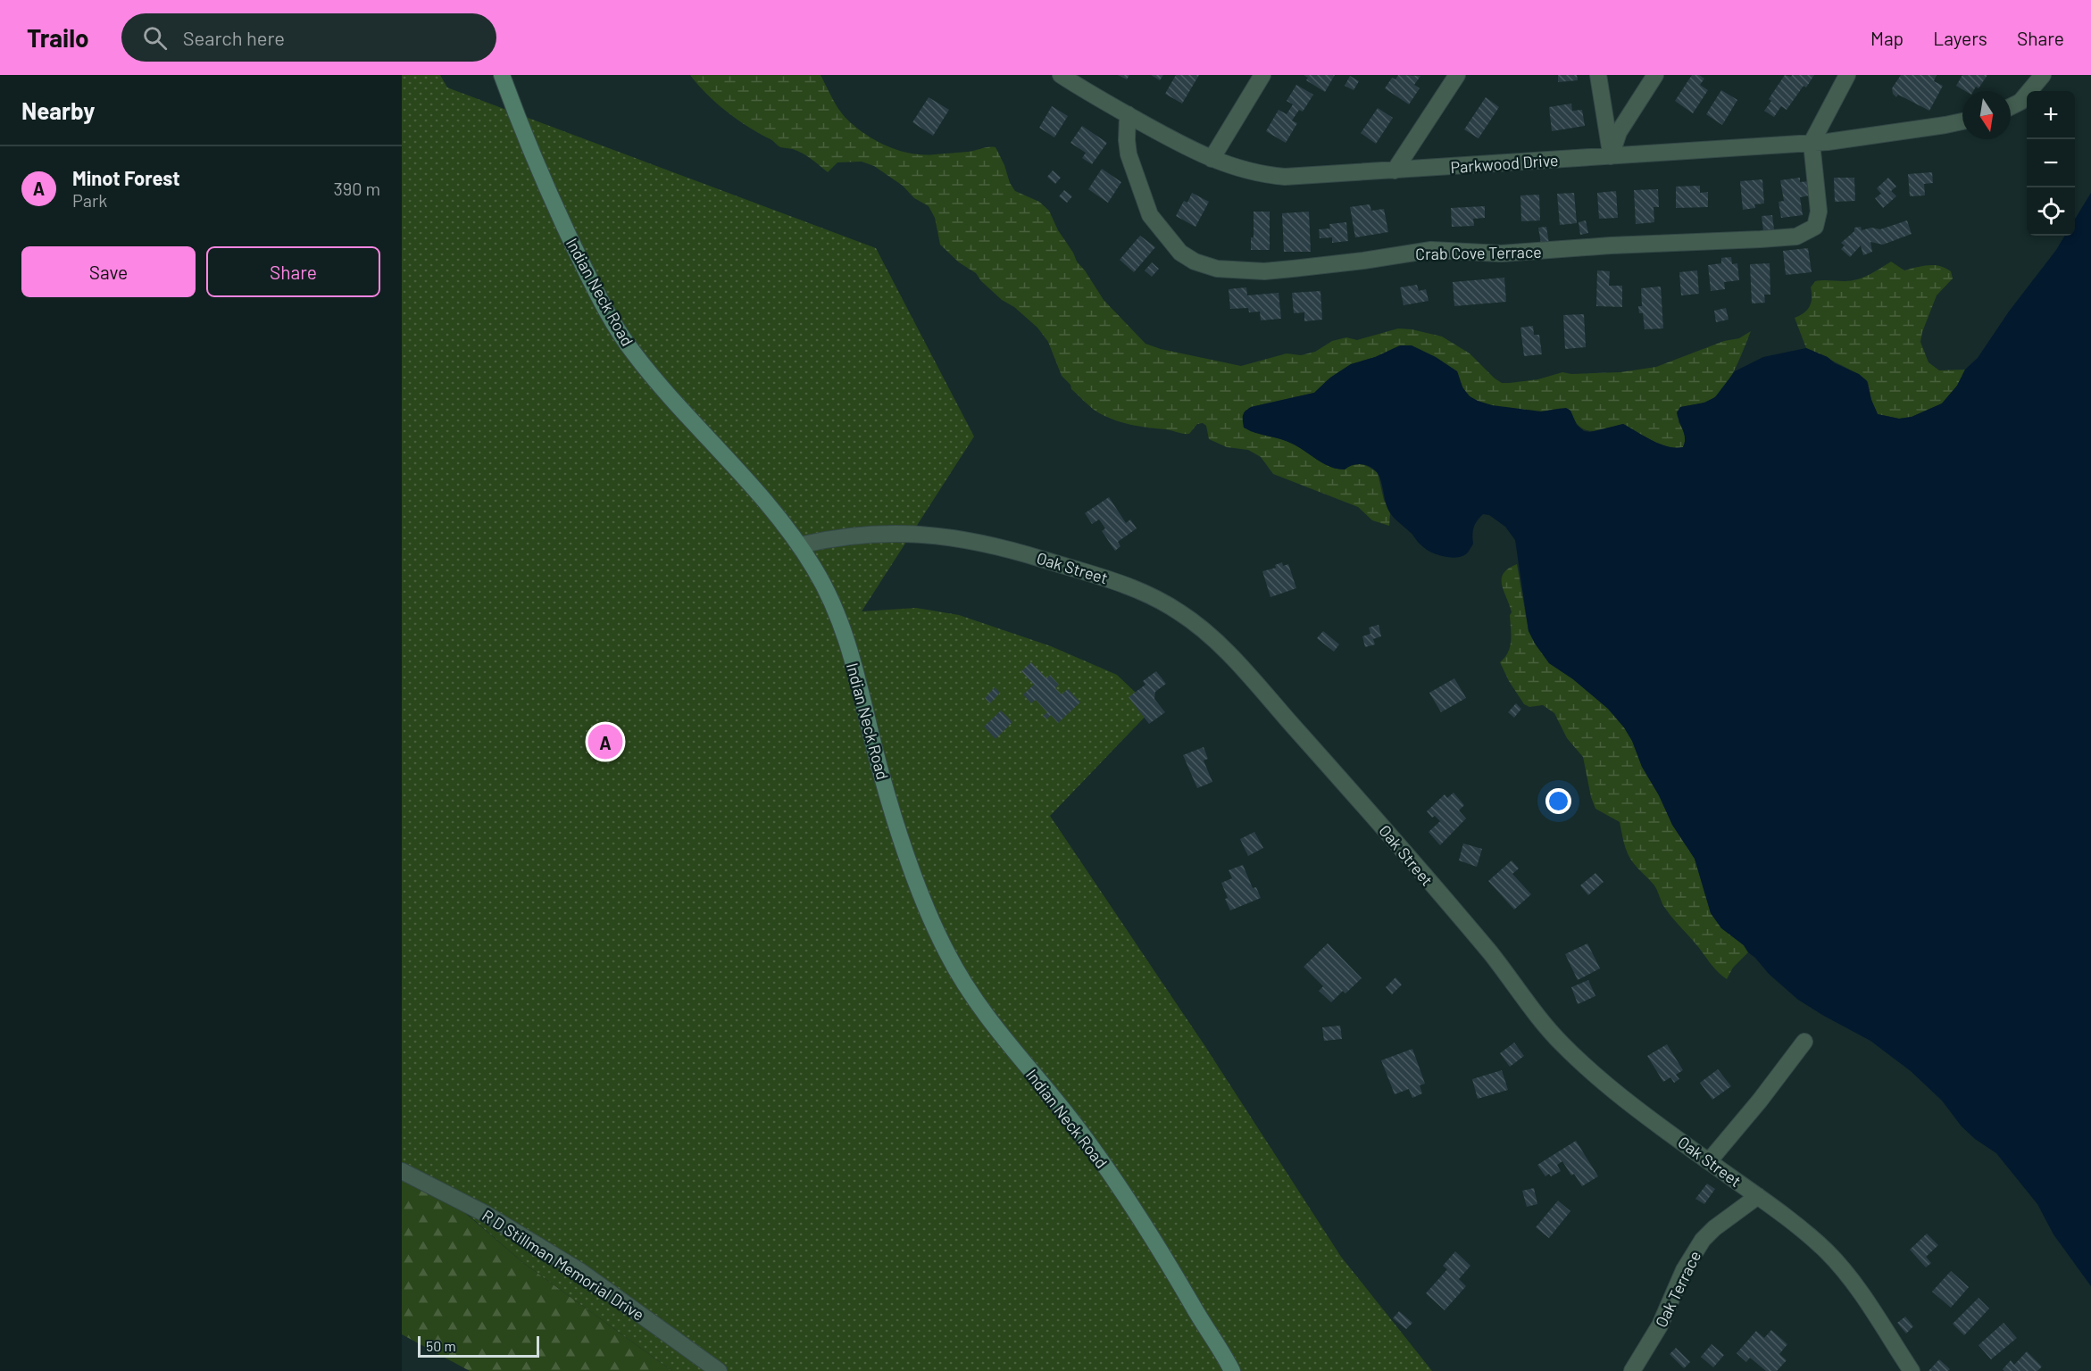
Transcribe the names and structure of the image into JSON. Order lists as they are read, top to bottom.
{
  "streets": {
    "street": [
      "Parkwood Drive",
      "Crab Cove Terrace",
      "Indian Neck Road",
      "Oak Street",
      "R D Stillman Memorial Drive",
      "Oak Terrace"
    ]
  },
  "crossings": [
    ["Parkwood Drive", "Crab Cove Terrace"],
    ["Indian Neck Road", "Oak Street"],
    ["Oak Street", "Oak Terrace"]
  ],
  "scale_bar": "50 m",
  "north": "bottom",
  "page": {
    "header": "Trailo",
    "search": "Search here",
    "nav": ["Map", "Layers", "Share"],
    "heading": "Nearby",
    "map_buttons": ["+", "−"],
    "list": [
      {
        "mark": "A",
        "name": "Minot Forest",
        "note": "Park",
        "value": "390 m"
      }
    ],
    "buttons": ["Save", "Share"],
    "pins": "A",
    "scale": "50 m"
  }
}
